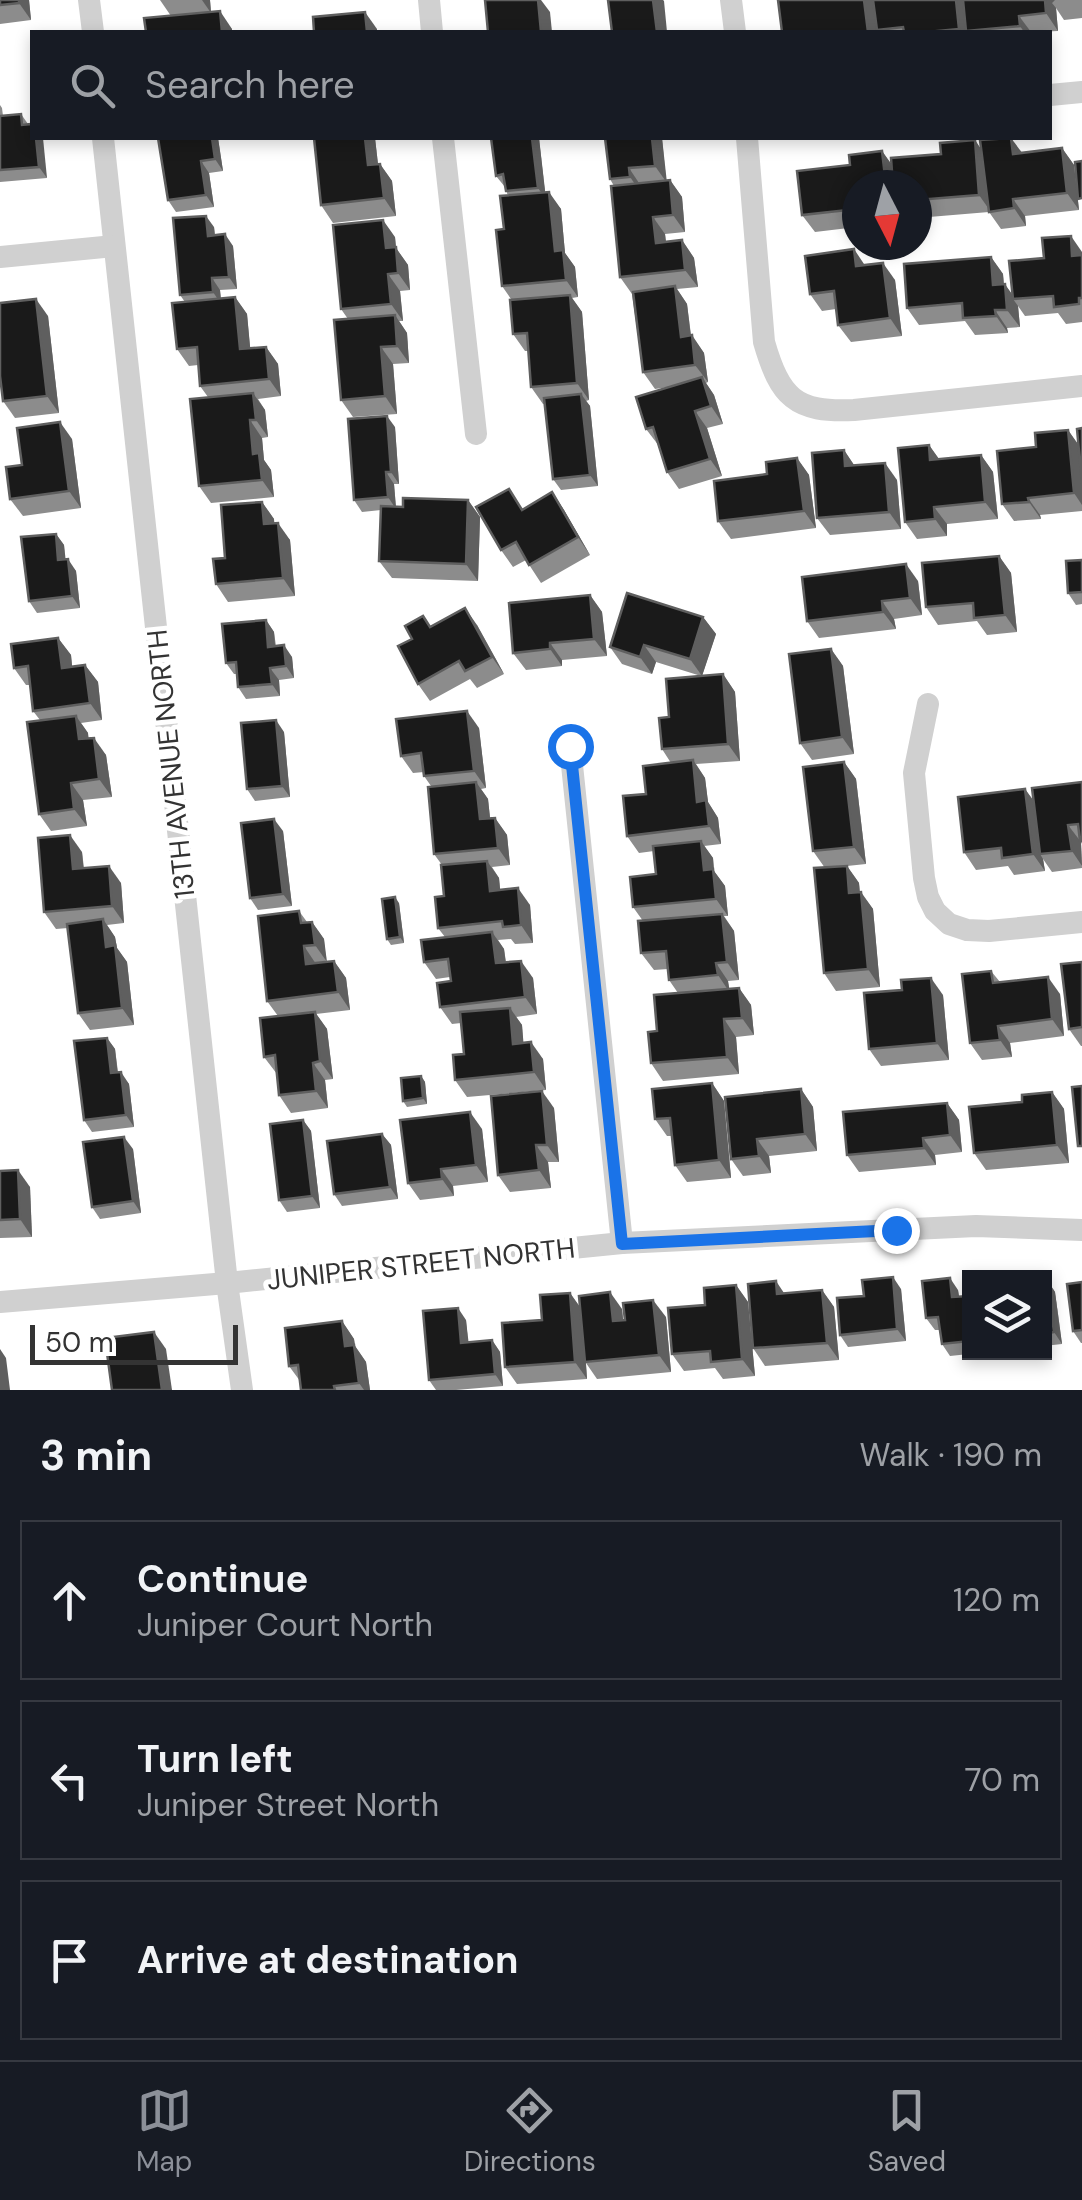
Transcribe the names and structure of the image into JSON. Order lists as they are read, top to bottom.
{
  "streets": {
    "street": ["13TH AVENUE NORTH", "JUNIPER STREET NORTH"]
  },
  "crossings": [
    ["13TH AVENUE NORTH", "JUNIPER STREET NORTH"]
  ],
  "scale_bar": "50 m",
  "north": "bottom",
  "page": {
    "search": "Search here",
    "scale": "50 m",
    "heading": ["3 min", "Walk · 190 m"],
    "list": [
      ["Continue", "Juniper Court North", "120 m"],
      ["Turn left", "Juniper Street North", "70 m"],
      "Arrive at destination"
    ],
    "nav": ["Map", "Directions", "Saved"]
  }
}
